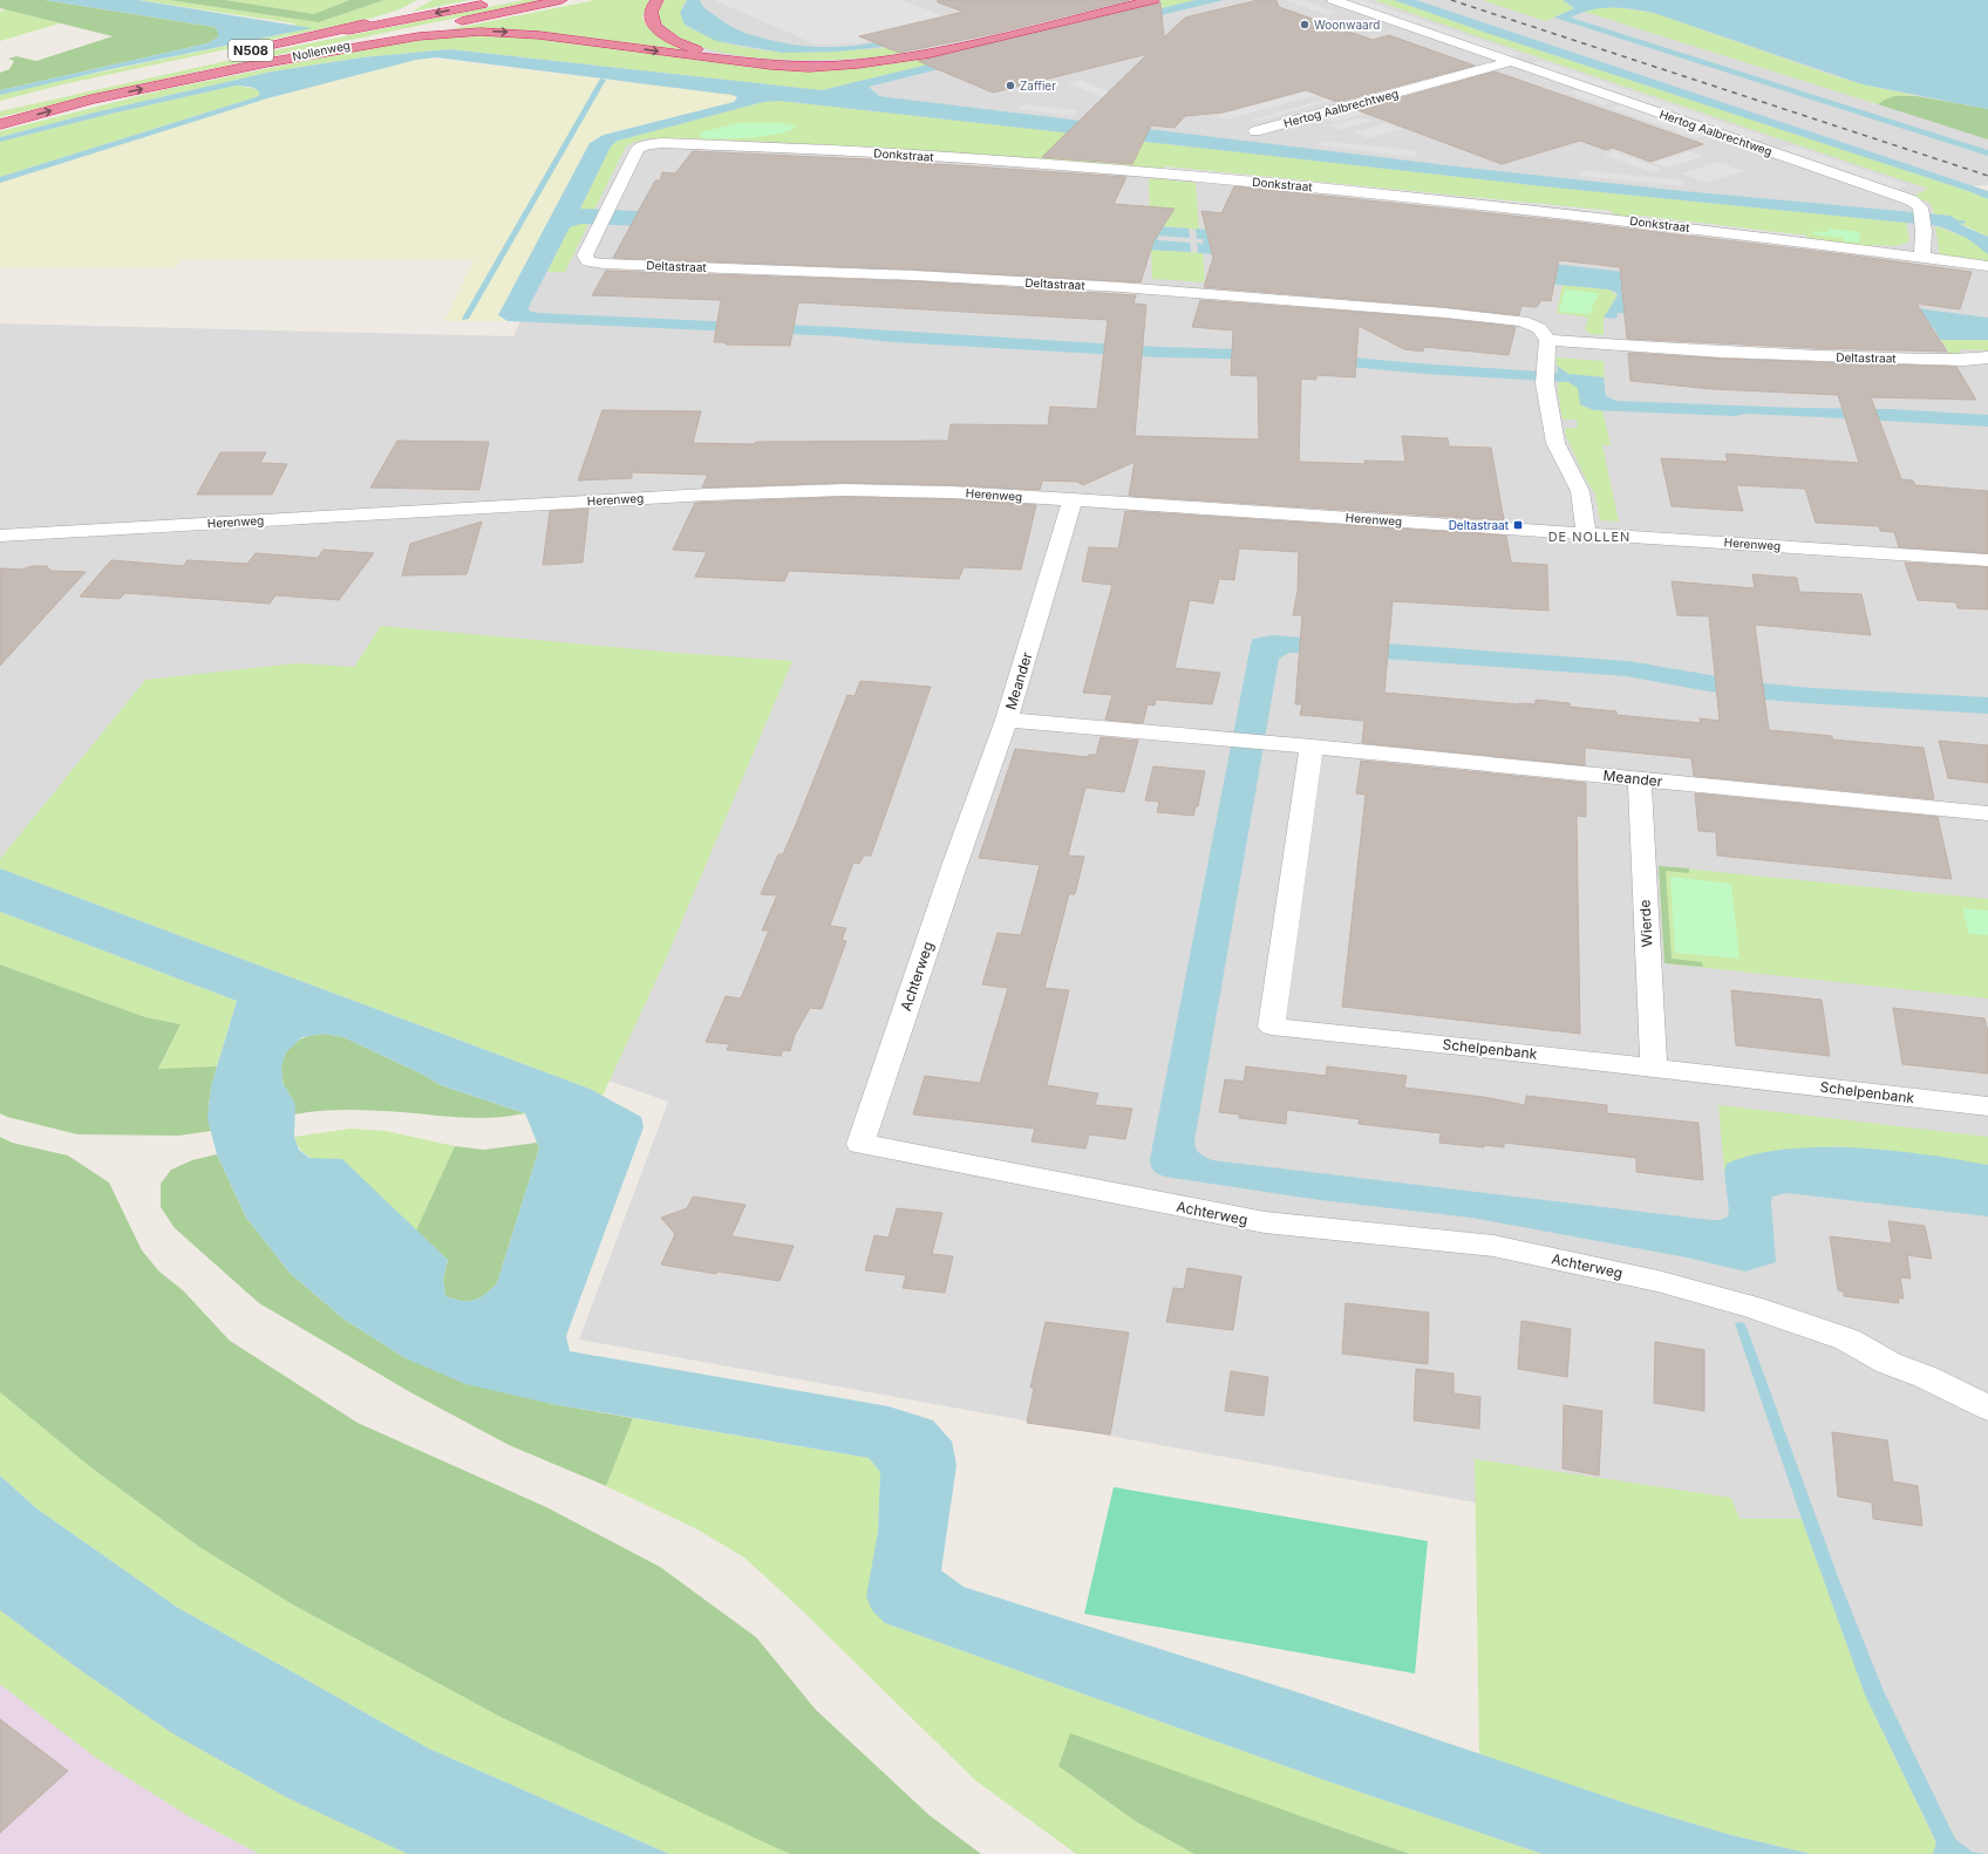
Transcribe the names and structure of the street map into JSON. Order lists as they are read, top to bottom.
{
  "streets": {
    "highway": ["N508", "Nollenweg"],
    "street": [
      "Hertog Aalbrechtweg",
      "Donkstraat",
      "Deltastraat",
      "Herenweg",
      "Meander",
      "Wierde",
      "Achterweg",
      "Schelpenbank"
    ]
  },
  "crossings": [
    ["Hertog Aalbrechtweg", "Donkstraat"],
    ["Donkstraat", "Deltastraat"],
    ["Herenweg", "Meander"],
    ["Meander", "Wierde"],
    ["Meander", "Achterweg"],
    ["Meander", "Schelpenbank"],
    ["Wierde", "Schelpenbank"]
  ],
  "districts": ["DE NOLLEN"],
  "places": {
    "other": ["Woonwaard", "Zaffier"],
    "transit": ["Deltastraat"]
  }
}
